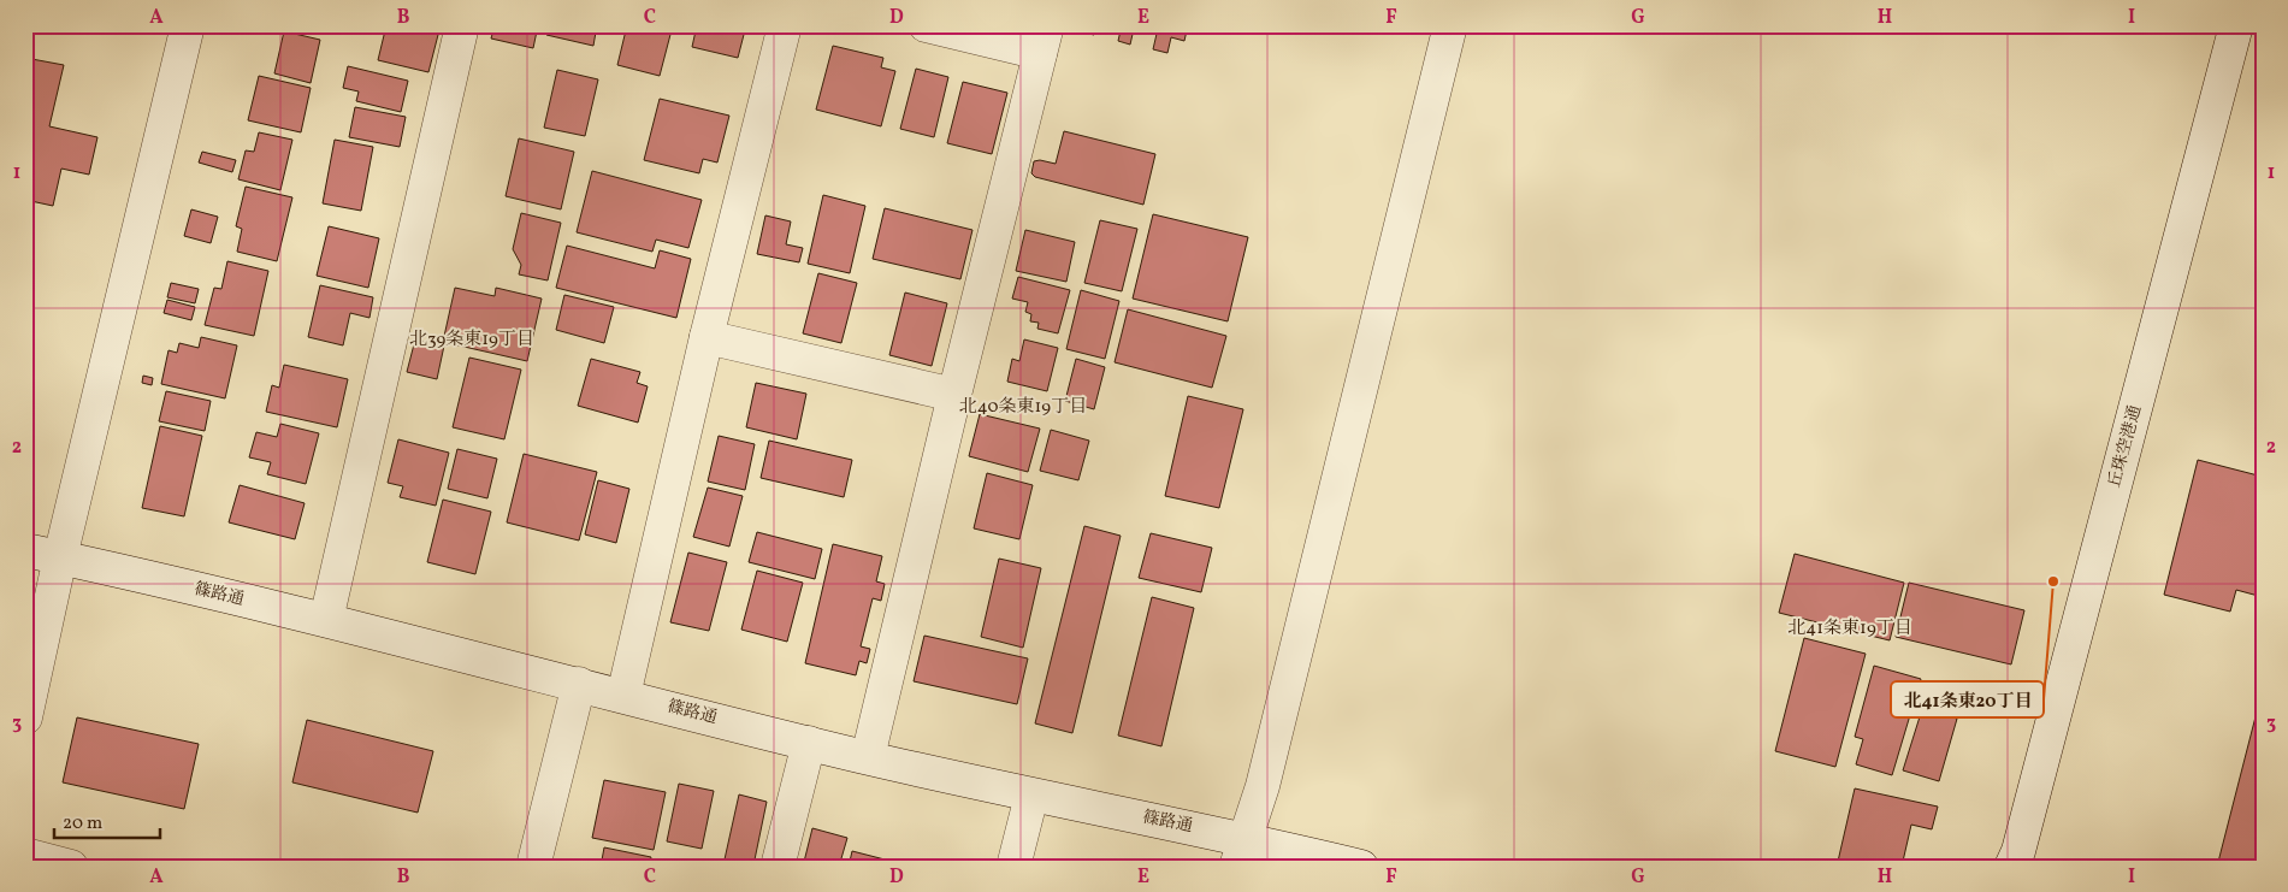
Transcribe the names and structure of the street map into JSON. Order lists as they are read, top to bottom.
{
  "streets": {
    "street": ["丘珠空港通", "篠路通"]
  },
  "districts": ["北39条東19丁目", "北40条東19丁目", "北41条東19丁目"],
  "places": ["北41条東20丁目"],
  "scale_bar": "20 m",
  "grid": {
    "columns": [
      "A",
      "B",
      "C",
      "D",
      "E",
      "F",
      "G",
      "H",
      "I"
    ],
    "rows": ["1", "2", "3"]
  }
}
